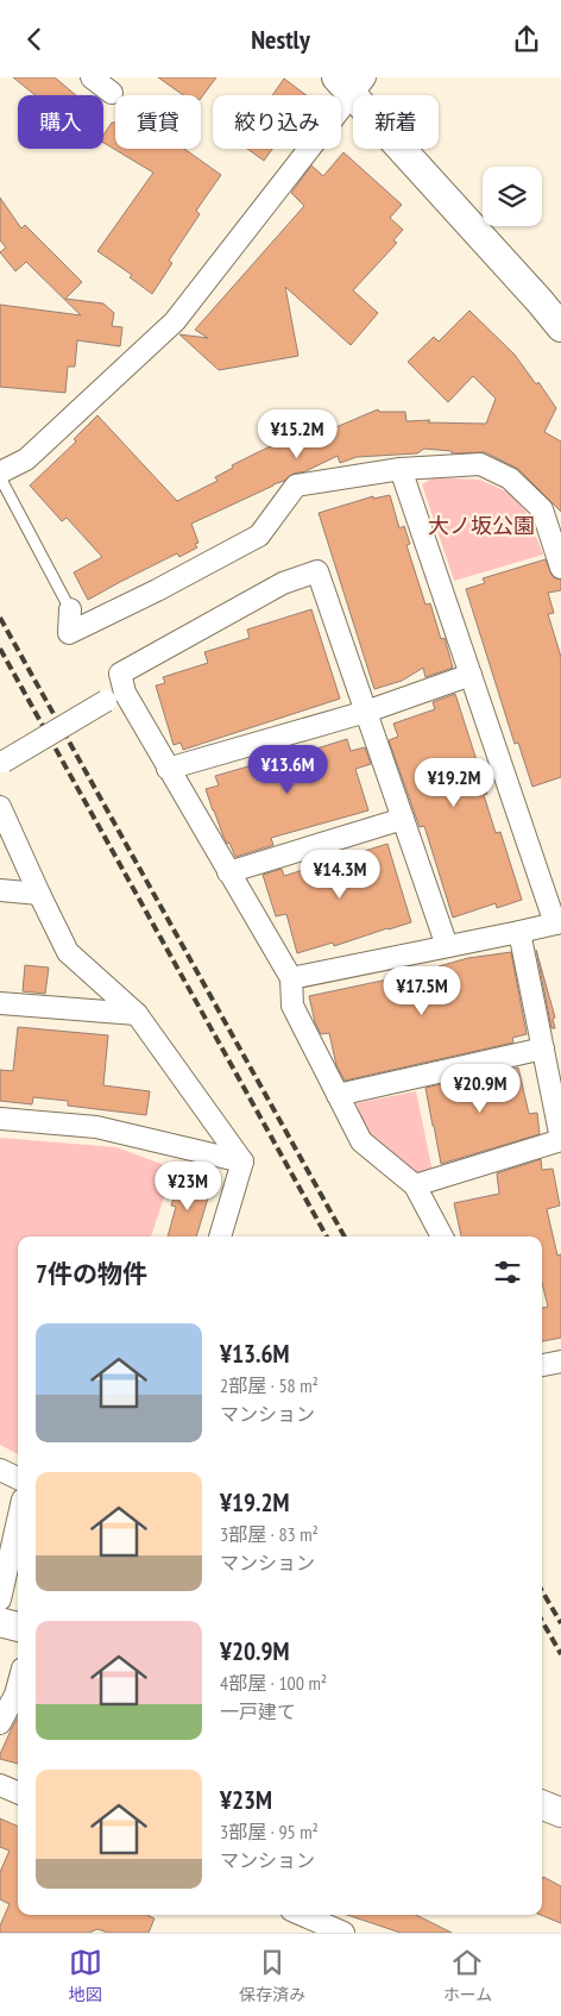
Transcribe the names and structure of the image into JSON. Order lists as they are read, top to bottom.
{
  "parks": ["大ノ坂公園"],
  "page": {
    "header": "Nestly",
    "chip": [
      "購入",
      "賃貸",
      "絞り込み",
      "新着"
    ],
    "price": [
      "¥15.2M",
      "¥13.6M",
      "¥19.2M",
      "¥14.3M",
      "¥17.5M",
      "¥20.9M",
      "¥23M"
    ],
    "heading": "7件の物件",
    "list": [
      {
        "name": "¥13.6M",
        "note": "2部屋 · 58 m² · マンション"
      },
      {
        "name": "¥19.2M",
        "note": "3部屋 · 83 m² · マンション"
      },
      {
        "name": "¥20.9M",
        "note": "4部屋 · 100 m² · 一戸建て"
      },
      {
        "name": "¥23M",
        "note": "3部屋 · 95 m² · マンション"
      }
    ],
    "tabs": ["地図", "保存済み", "ホーム"]
  }
}
